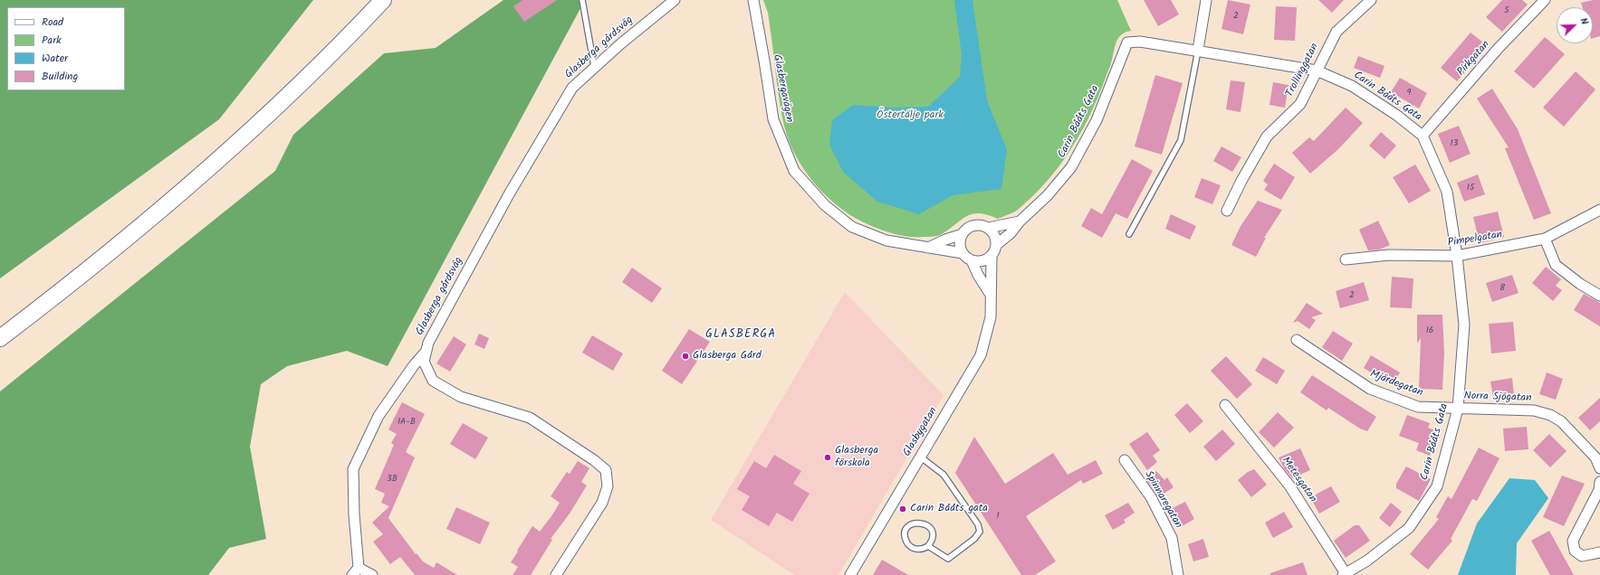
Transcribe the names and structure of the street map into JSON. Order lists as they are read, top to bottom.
{
  "streets": {
    "street": [
      "Glasberga gårdsväg",
      "Pirkgatan",
      "Trollinggatan",
      "Glasbergavägen",
      "Carin Bååts Gata",
      "Pimpelgatan",
      "Mjärdegatan",
      "Norra Sjögatan",
      "Glasbygatan",
      "Metesgatan",
      "Spinnaregatan"
    ]
  },
  "crossings": [
    ["Pirkgatan", "Carin Bååts Gata"],
    ["Trollinggatan", "Carin Bååts Gata"],
    ["Glasbergavägen", "Carin Bååts Gata"],
    ["Glasbergavägen", "Glasbygatan"],
    ["Carin Bååts Gata", "Pimpelgatan"],
    ["Carin Bååts Gata", "Mjärdegatan"],
    ["Carin Bååts Gata", "Norra Sjögatan"],
    ["Carin Bååts Gata", "Glasbygatan"],
    ["Carin Bååts Gata", "Metesgatan"],
    ["Mjärdegatan", "Norra Sjögatan"]
  ],
  "districts": ["GLASBERGA"],
  "parks": ["Östertälje park"],
  "places": ["Glasberga Gård", "Glasberga förskola", "Carin Bååts gata"],
  "house_numbers": [
    "5",
    "2",
    "9",
    "13",
    "15",
    "8",
    "2",
    "16",
    "1A-B",
    "3B",
    "1"
  ],
  "legend": [
    "Road",
    "Park",
    "Water",
    "Building"
  ],
  "north": "top right"
}
